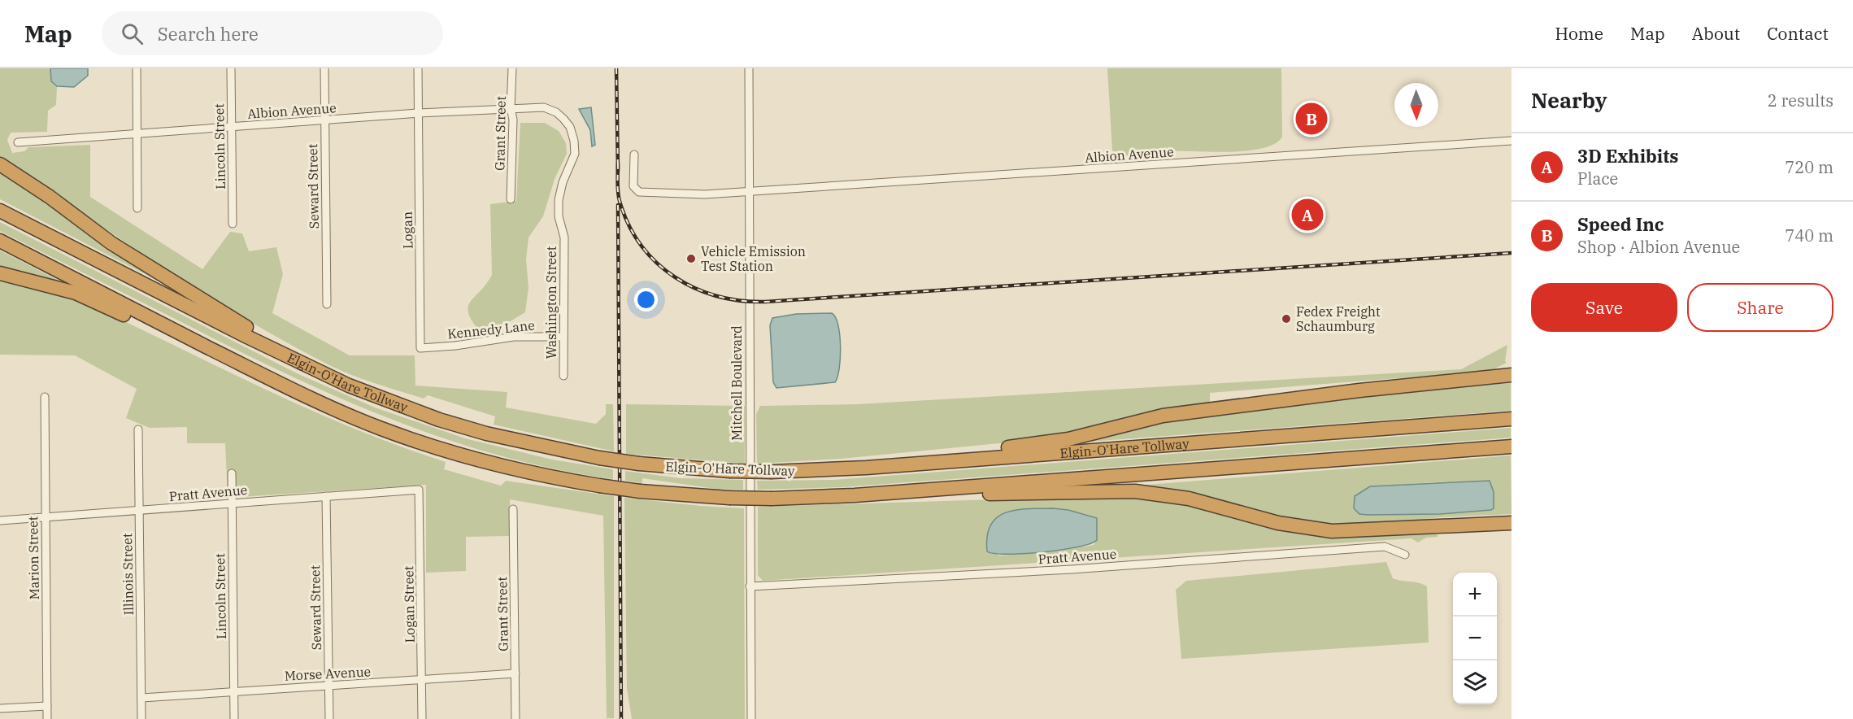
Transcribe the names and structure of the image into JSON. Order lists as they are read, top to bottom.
{
  "streets": {
    "highway": ["Elgin-O'Hare Tollway"],
    "street": [
      "Albion Avenue",
      "Grant Street",
      "Lincoln Street",
      "Seward Street",
      "Logan",
      "Washington Street",
      "Kennedy Lane",
      "Mitchell Boulevard",
      "Pratt Avenue",
      "Marion Street",
      "Illinois Street",
      "Logan Street",
      "Morse Avenue"
    ]
  },
  "crossings": [
    ["Albion Avenue", "Grant Street"],
    ["Albion Avenue", "Lincoln Street"],
    ["Albion Avenue", "Seward Street"],
    ["Albion Avenue", "Logan"],
    ["Albion Avenue", "Washington Street"],
    ["Albion Avenue", "Mitchell Boulevard"],
    ["Grant Street", "Morse Avenue"],
    ["Lincoln Street", "Pratt Avenue"],
    ["Lincoln Street", "Morse Avenue"],
    ["Seward Street", "Pratt Avenue"],
    ["Seward Street", "Morse Avenue"],
    ["Logan", "Kennedy Lane"],
    ["Washington Street", "Kennedy Lane"],
    ["Mitchell Boulevard", "Pratt Avenue"],
    ["Pratt Avenue", "Marion Street"],
    ["Pratt Avenue", "Illinois Street"],
    ["Pratt Avenue", "Logan Street"],
    ["Illinois Street", "Morse Avenue"],
    ["Logan Street", "Morse Avenue"]
  ],
  "places": ["Vehicle Emission Test Station", "Fedex Freight Schaumburg"],
  "north": "bottom",
  "page": {
    "header": "Map",
    "search": "Search here",
    "nav": [
      "Home",
      "Map",
      "About",
      "Contact"
    ],
    "heading": ["Nearby", "2 results"],
    "pins": ["B", "A"],
    "list": [
      {
        "mark": "A",
        "name": "3D Exhibits",
        "note": "Place",
        "value": "720 m"
      },
      {
        "mark": "B",
        "name": "Speed Inc",
        "note": "Shop · Albion Avenue",
        "value": "740 m"
      }
    ],
    "buttons": ["Save", "Share"],
    "map_buttons": ["+", "−"]
  }
}
